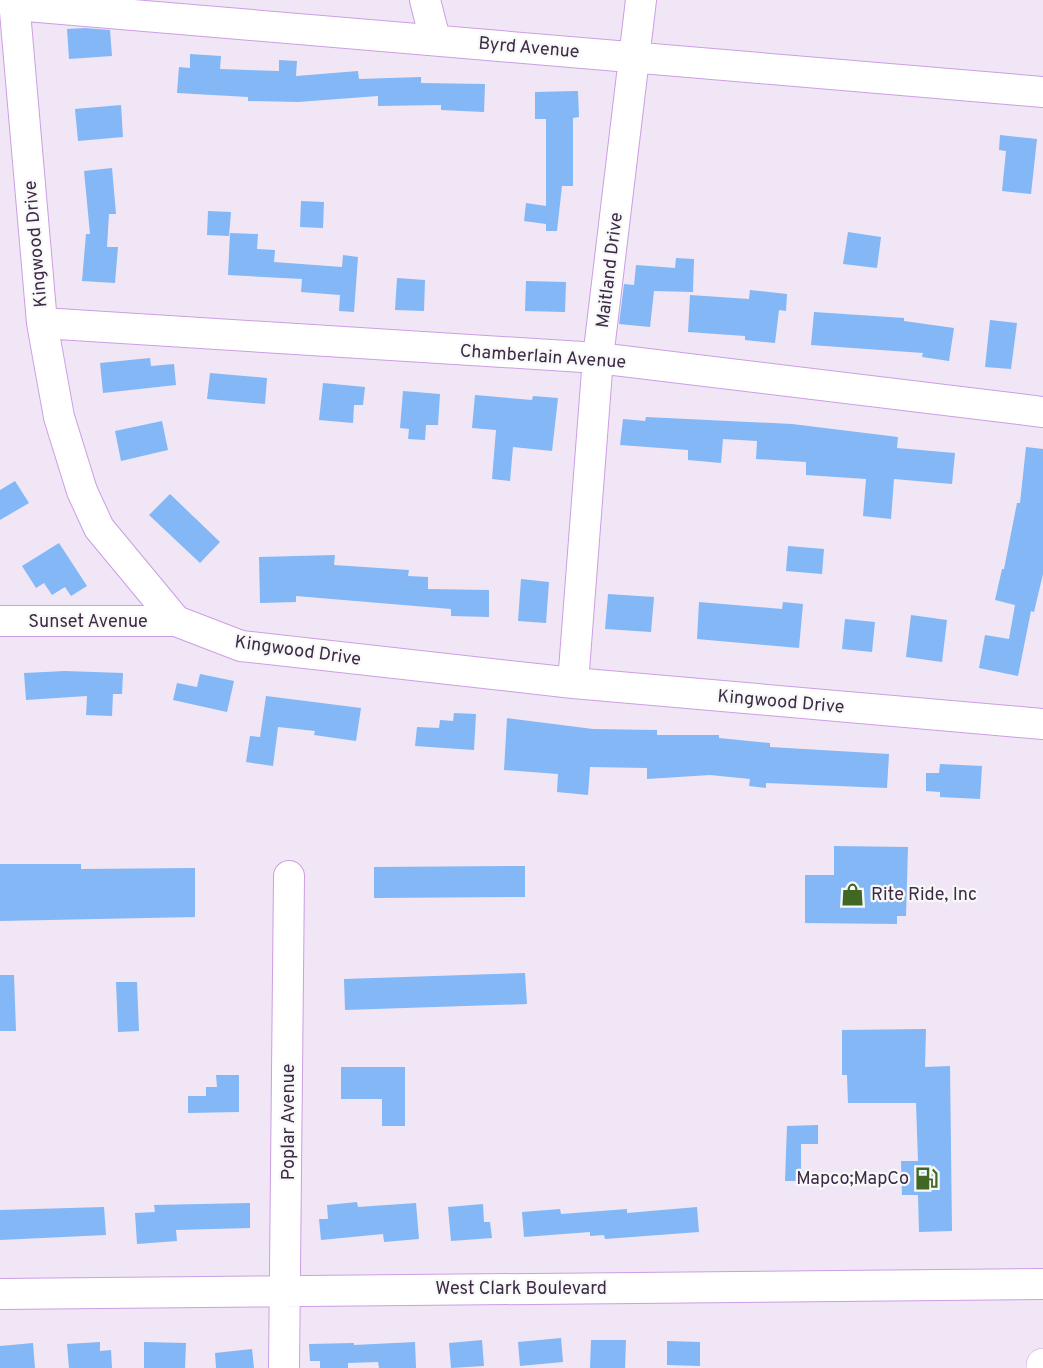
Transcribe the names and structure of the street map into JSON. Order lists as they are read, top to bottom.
{
  "streets": {
    "street": [
      "Byrd Avenue",
      "Kingwood Drive",
      "Maitland Drive",
      "Chamberlain Avenue",
      "Sunset Avenue",
      "Poplar Avenue",
      "West Clark Boulevard"
    ]
  },
  "crossings": [
    ["Byrd Avenue", "Kingwood Drive"],
    ["Byrd Avenue", "Maitland Drive"],
    ["Kingwood Drive", "Maitland Drive"],
    ["Kingwood Drive", "Chamberlain Avenue"],
    ["Kingwood Drive", "Sunset Avenue"],
    ["Maitland Drive", "Chamberlain Avenue"],
    ["Poplar Avenue", "West Clark Boulevard"]
  ],
  "places": {
    "shop": ["Rite Ride, Inc"],
    "fuel station": ["Mapco;MapCo"]
  }
}
